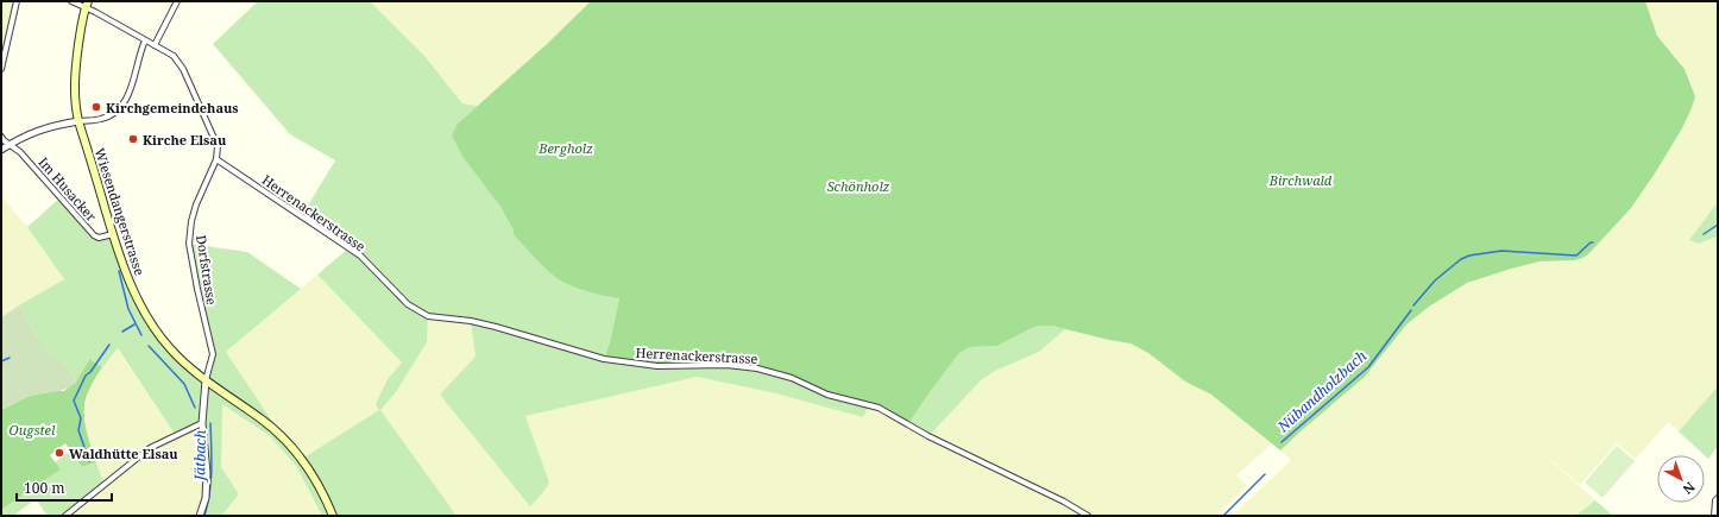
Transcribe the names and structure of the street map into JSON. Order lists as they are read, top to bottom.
{
  "streets": {
    "main road": ["Wiesendangerstrasse"],
    "street": ["Im Husacker", "Herrenackerstrasse", "Dorfstrasse"]
  },
  "crossings": [
    ["Im Husacker", "Wiesendangerstrasse"],
    ["Wiesendangerstrasse", "Dorfstrasse"],
    ["Herrenackerstrasse", "Dorfstrasse"]
  ],
  "water": ["Nübandholzbach", "Jätbach"],
  "parks": [
    "Bergholz",
    "Birchwald",
    "Schönholz",
    "Ougstel"
  ],
  "places": ["Kirchgemeindehaus", "Kirche Elsau", "Waldhütte Elsau"],
  "scale_bar": "100 m",
  "north": "bottom right"
}
